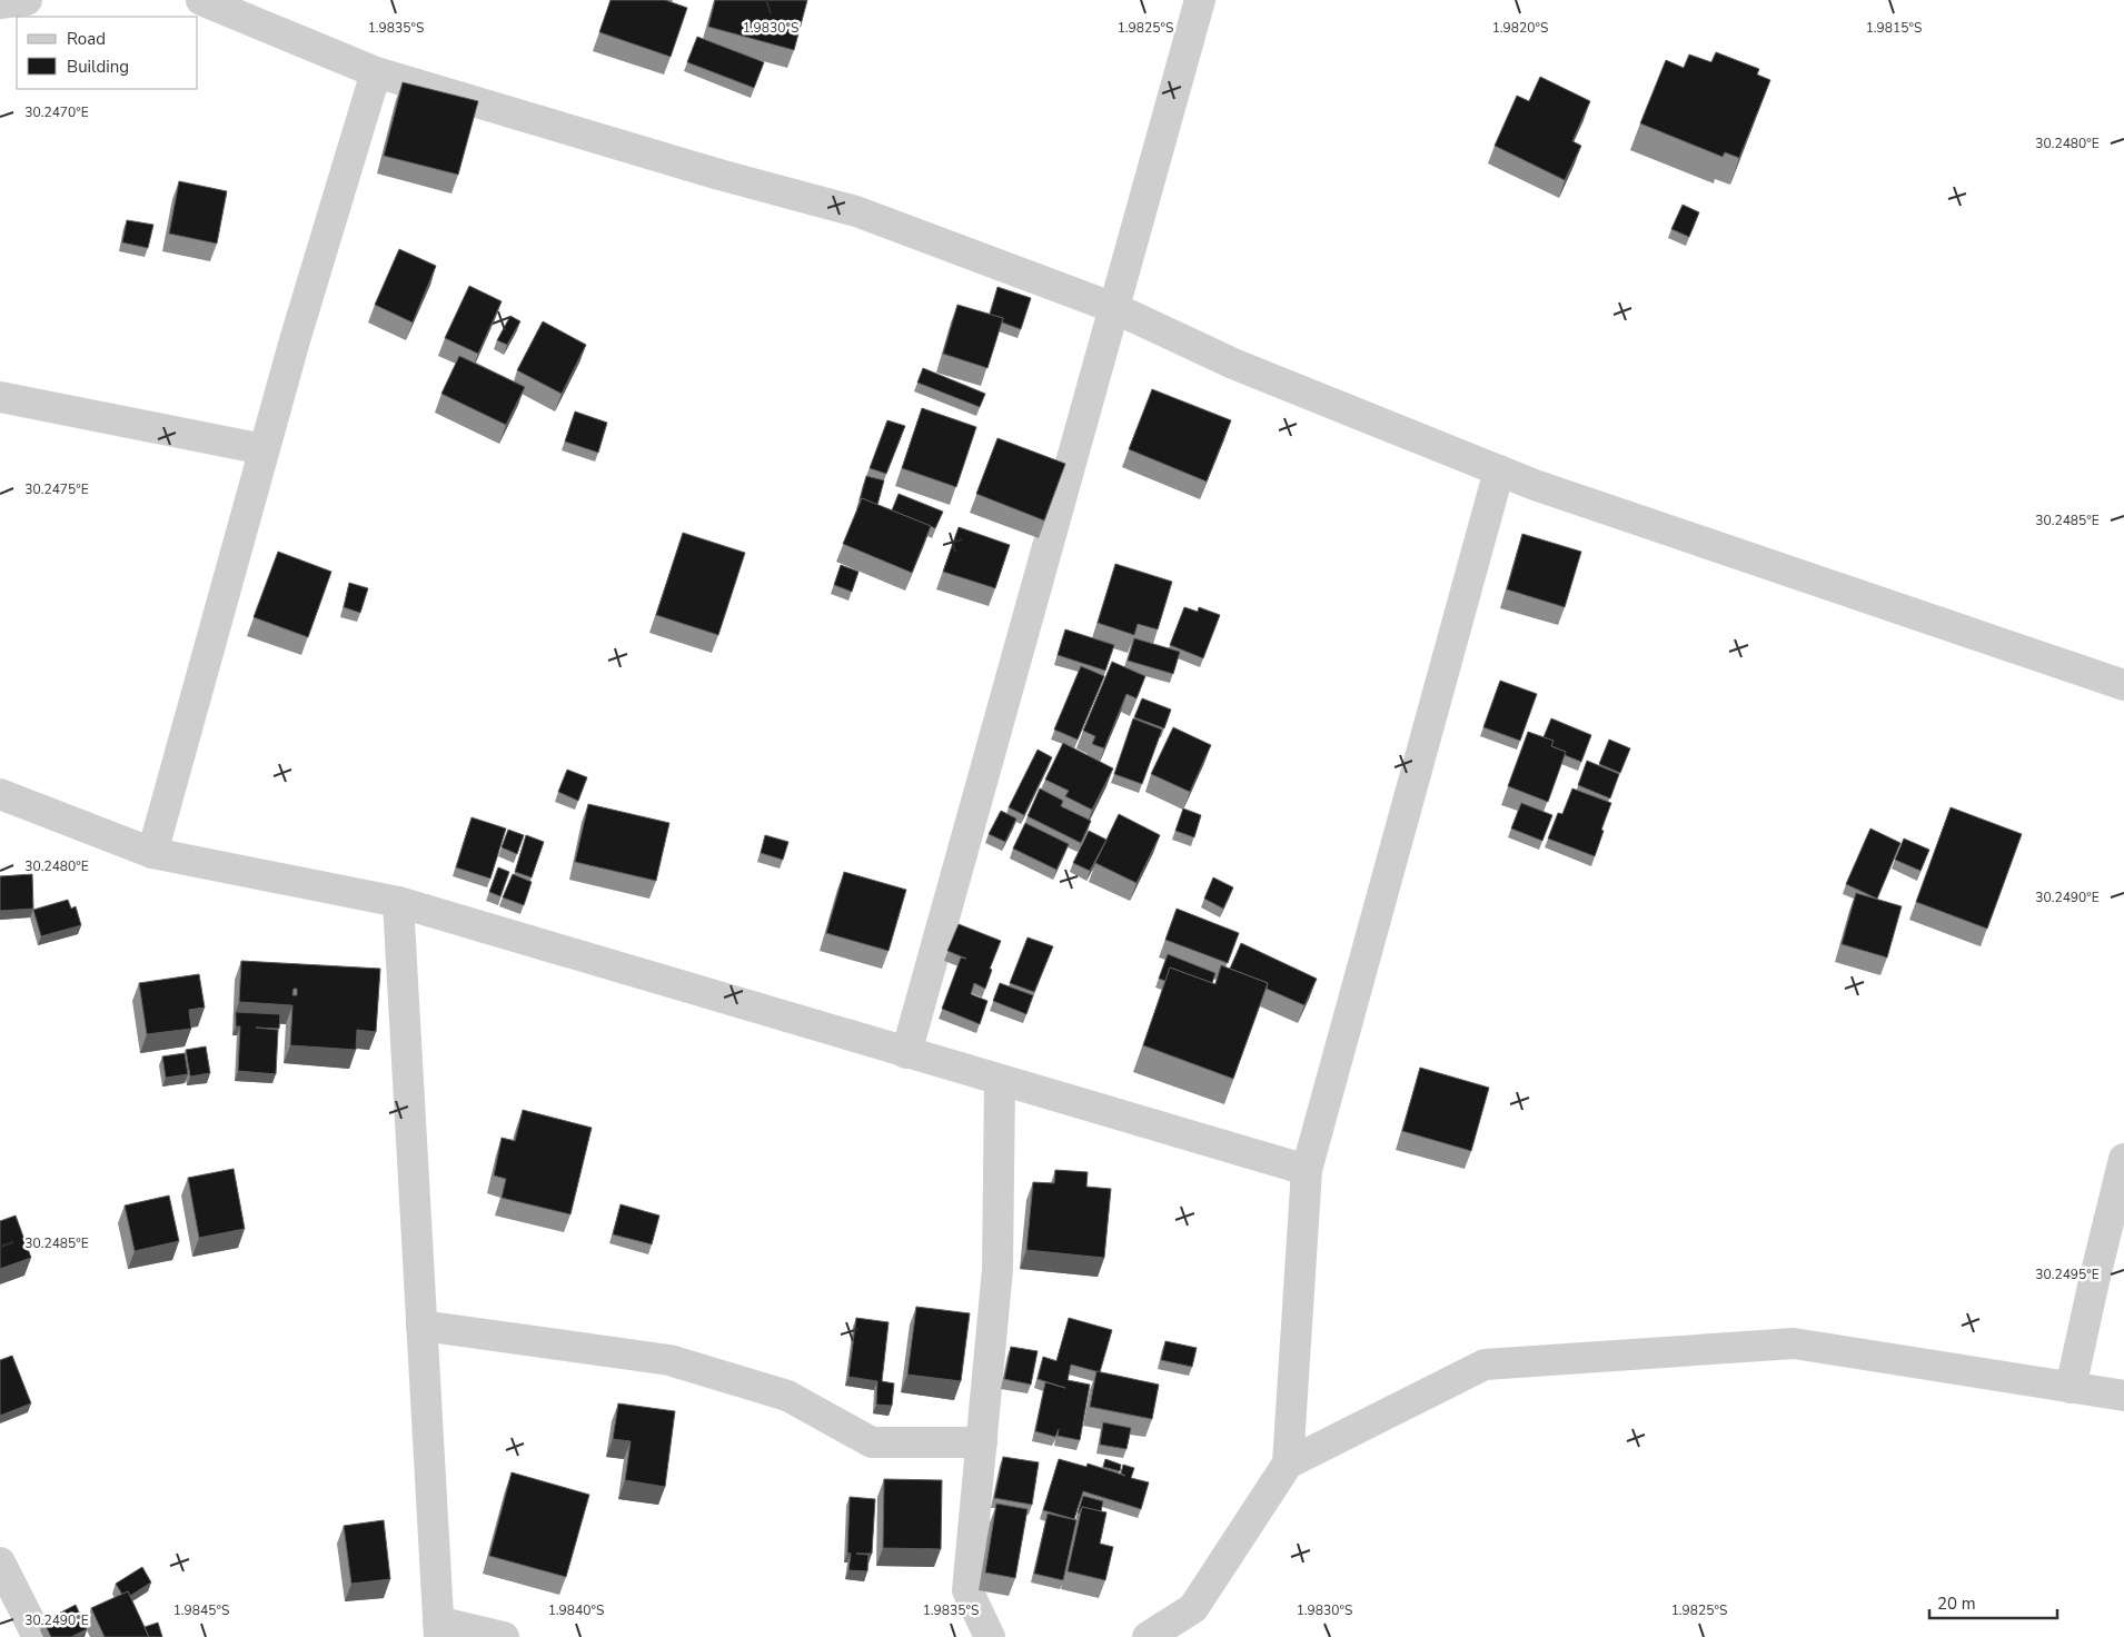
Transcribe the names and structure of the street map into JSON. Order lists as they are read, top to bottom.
{
  "legend": ["Road", "Building"],
  "scale_bar": "20 m",
  "coordinates": [
    "1.9835°S",
    "1.9830°S",
    "1.9825°S",
    "1.9820°S",
    "1.9815°S",
    "30.2470°E",
    "30.2480°E",
    "30.2475°E",
    "30.2485°E",
    "30.2490°E",
    "30.2495°E",
    "1.9845°S",
    "1.9840°S"
  ]
}
